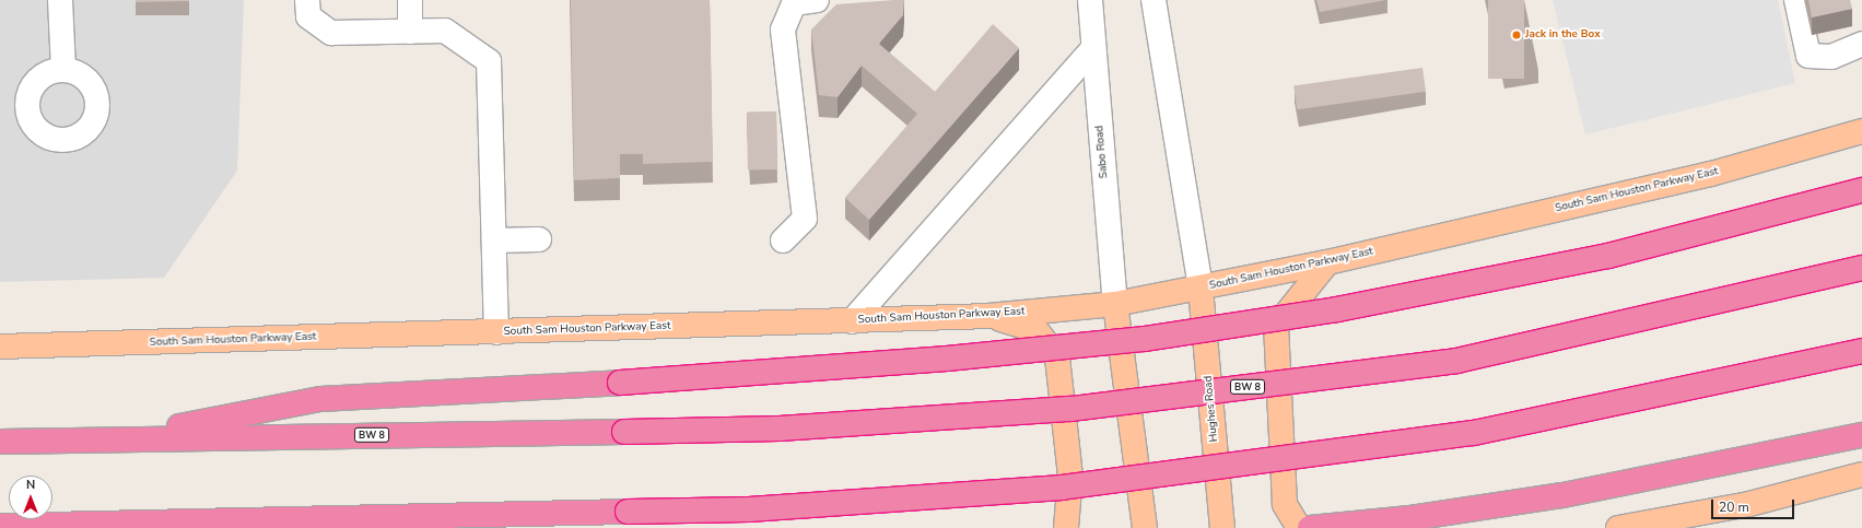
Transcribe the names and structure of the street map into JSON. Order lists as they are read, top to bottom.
{
  "streets": {
    "highway": ["BW 8"],
    "main road": ["South Sam Houston Parkway East", "Hughes Road"],
    "street": ["Sabo Road"]
  },
  "crossings": [
    ["Sabo Road", "South Sam Houston Parkway East"],
    ["South Sam Houston Parkway East", "Hughes Road"]
  ],
  "places": ["Jack in the Box"],
  "scale_bar": "20 m",
  "north": "top"
}
